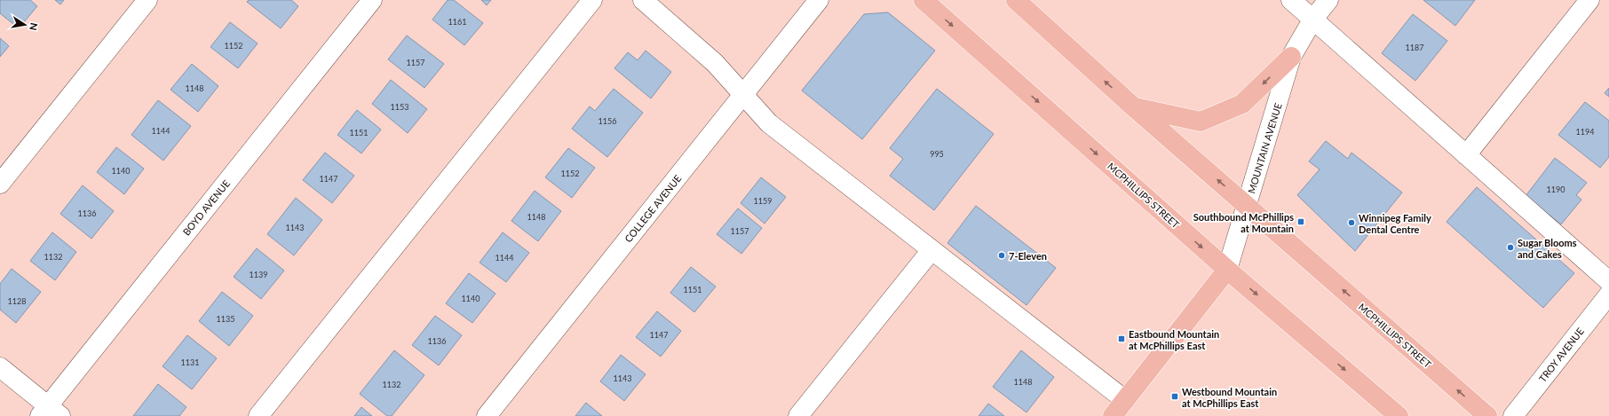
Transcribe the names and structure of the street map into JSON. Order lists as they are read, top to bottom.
{
  "streets": {
    "main road": ["MOUNTAIN AVENUE", "MCPHILLIPS STREET"],
    "street": ["BOYD AVENUE", "COLLEGE AVENUE", "TROY AVENUE"]
  },
  "crossings": [
    ["MOUNTAIN AVENUE", "MCPHILLIPS STREET"]
  ],
  "places": {
    "transit": ["Southbound McPhillips at Mountain", "Eastbound Mountain at McPhillips East", "Westbound Mountain at McPhillips East"],
    "other": ["Winnipeg Family Dental Centre", "Sugar Blooms and Cakes", "7-Eleven"]
  },
  "house_numbers": [
    "1161",
    "1152",
    "1187",
    "1157",
    "1148",
    "1153",
    "1156",
    "1144",
    "1194",
    "1151",
    "995",
    "1140",
    "1152",
    "1147",
    "1190",
    "1159",
    "1136",
    "1148",
    "1143",
    "1157",
    "1132",
    "1144",
    "1139",
    "1151",
    "1140",
    "1128",
    "1135",
    "1147",
    "1136",
    "1131",
    "1143",
    "1148",
    "1132"
  ],
  "north": "right"
}
